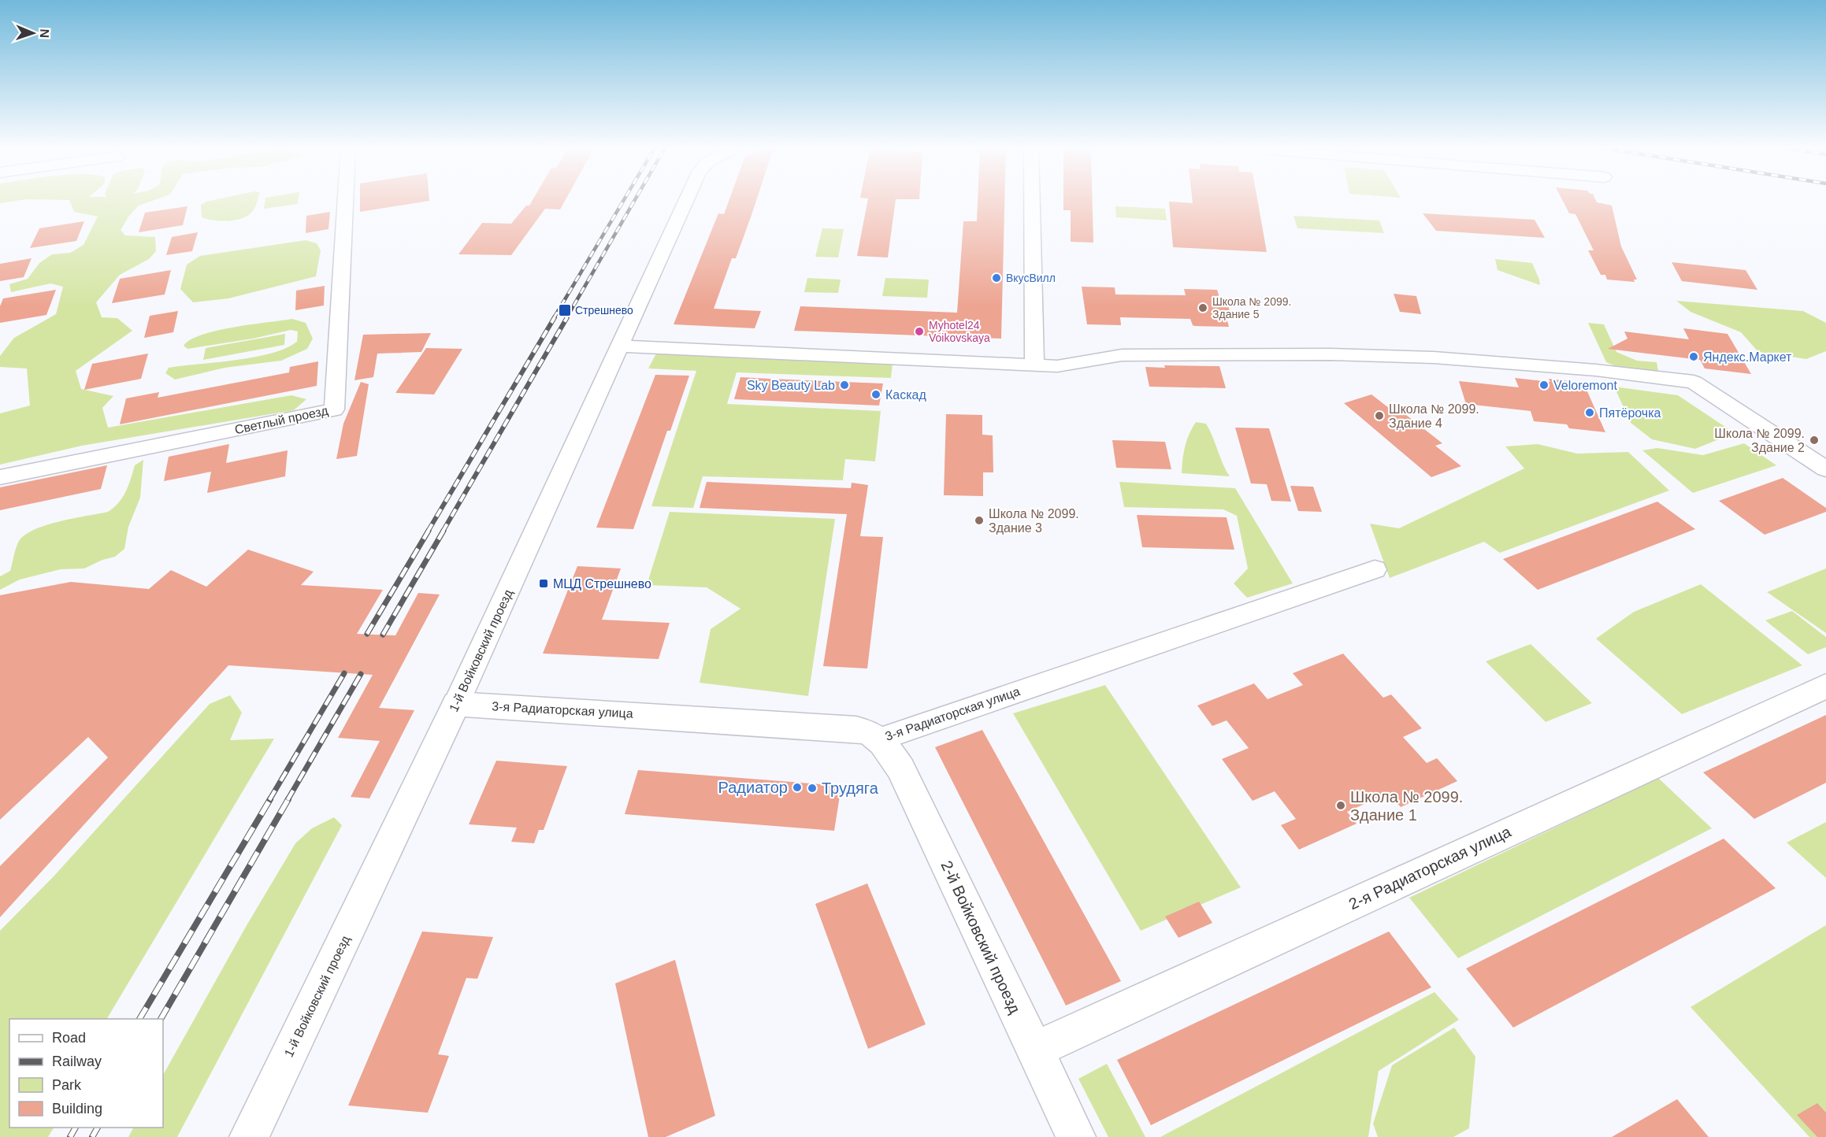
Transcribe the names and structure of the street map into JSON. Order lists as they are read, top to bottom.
{
  "streets": {
    "street": [
      "Светлый проезд",
      "1-й Войковский проезд",
      "3-я Радиаторская улица",
      "2-я Радиаторская улица",
      "2-й Войковский проезд"
    ]
  },
  "crossings": [
    ["1-й Войковский проезд", "3-я Радиаторская улица"],
    ["3-я Радиаторская улица", "2-й Войковский проезд"],
    ["2-я Радиаторская улица", "2-й Войковский проезд"]
  ],
  "places": {
    "other": [
      "ВкусВилл",
      "Школа № 2099. Здание 5",
      "Myhotel24 Voikovskaya",
      "Яндекс.Маркет",
      "Sky Beauty Lab",
      "Veloremont",
      "Каскад",
      "Пятёрочка",
      "Школа № 2099. Здание 4",
      "Школа № 2099. Здание 2",
      "Школа № 2099. Здание 3",
      "Радиатор",
      "Трудяга",
      "Школа № 2099. Здание 1"
    ],
    "transit": ["Стрешнево", "МЦД Стрешнево"]
  },
  "legend": [
    "Road",
    "Railway",
    "Park",
    "Building"
  ],
  "north": "right"
}
